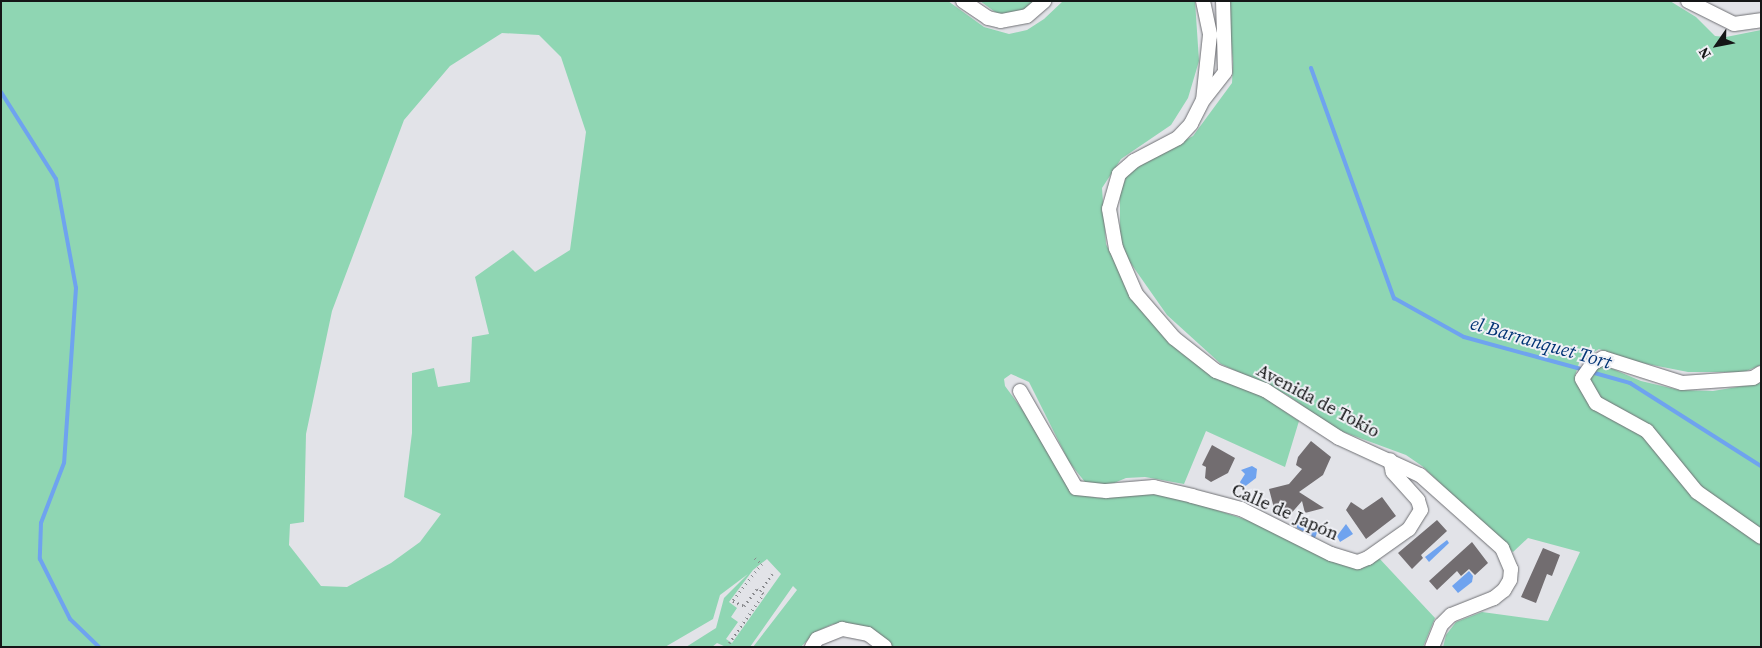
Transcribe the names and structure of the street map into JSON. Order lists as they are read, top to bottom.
{
  "streets": {
    "street": ["Avenida de Tokio", "Calle de Japón"]
  },
  "crossings": [
    ["Avenida de Tokio", "Calle de Japón"]
  ],
  "water": ["el Barranquet Tort"],
  "north": "bottom left"
}
